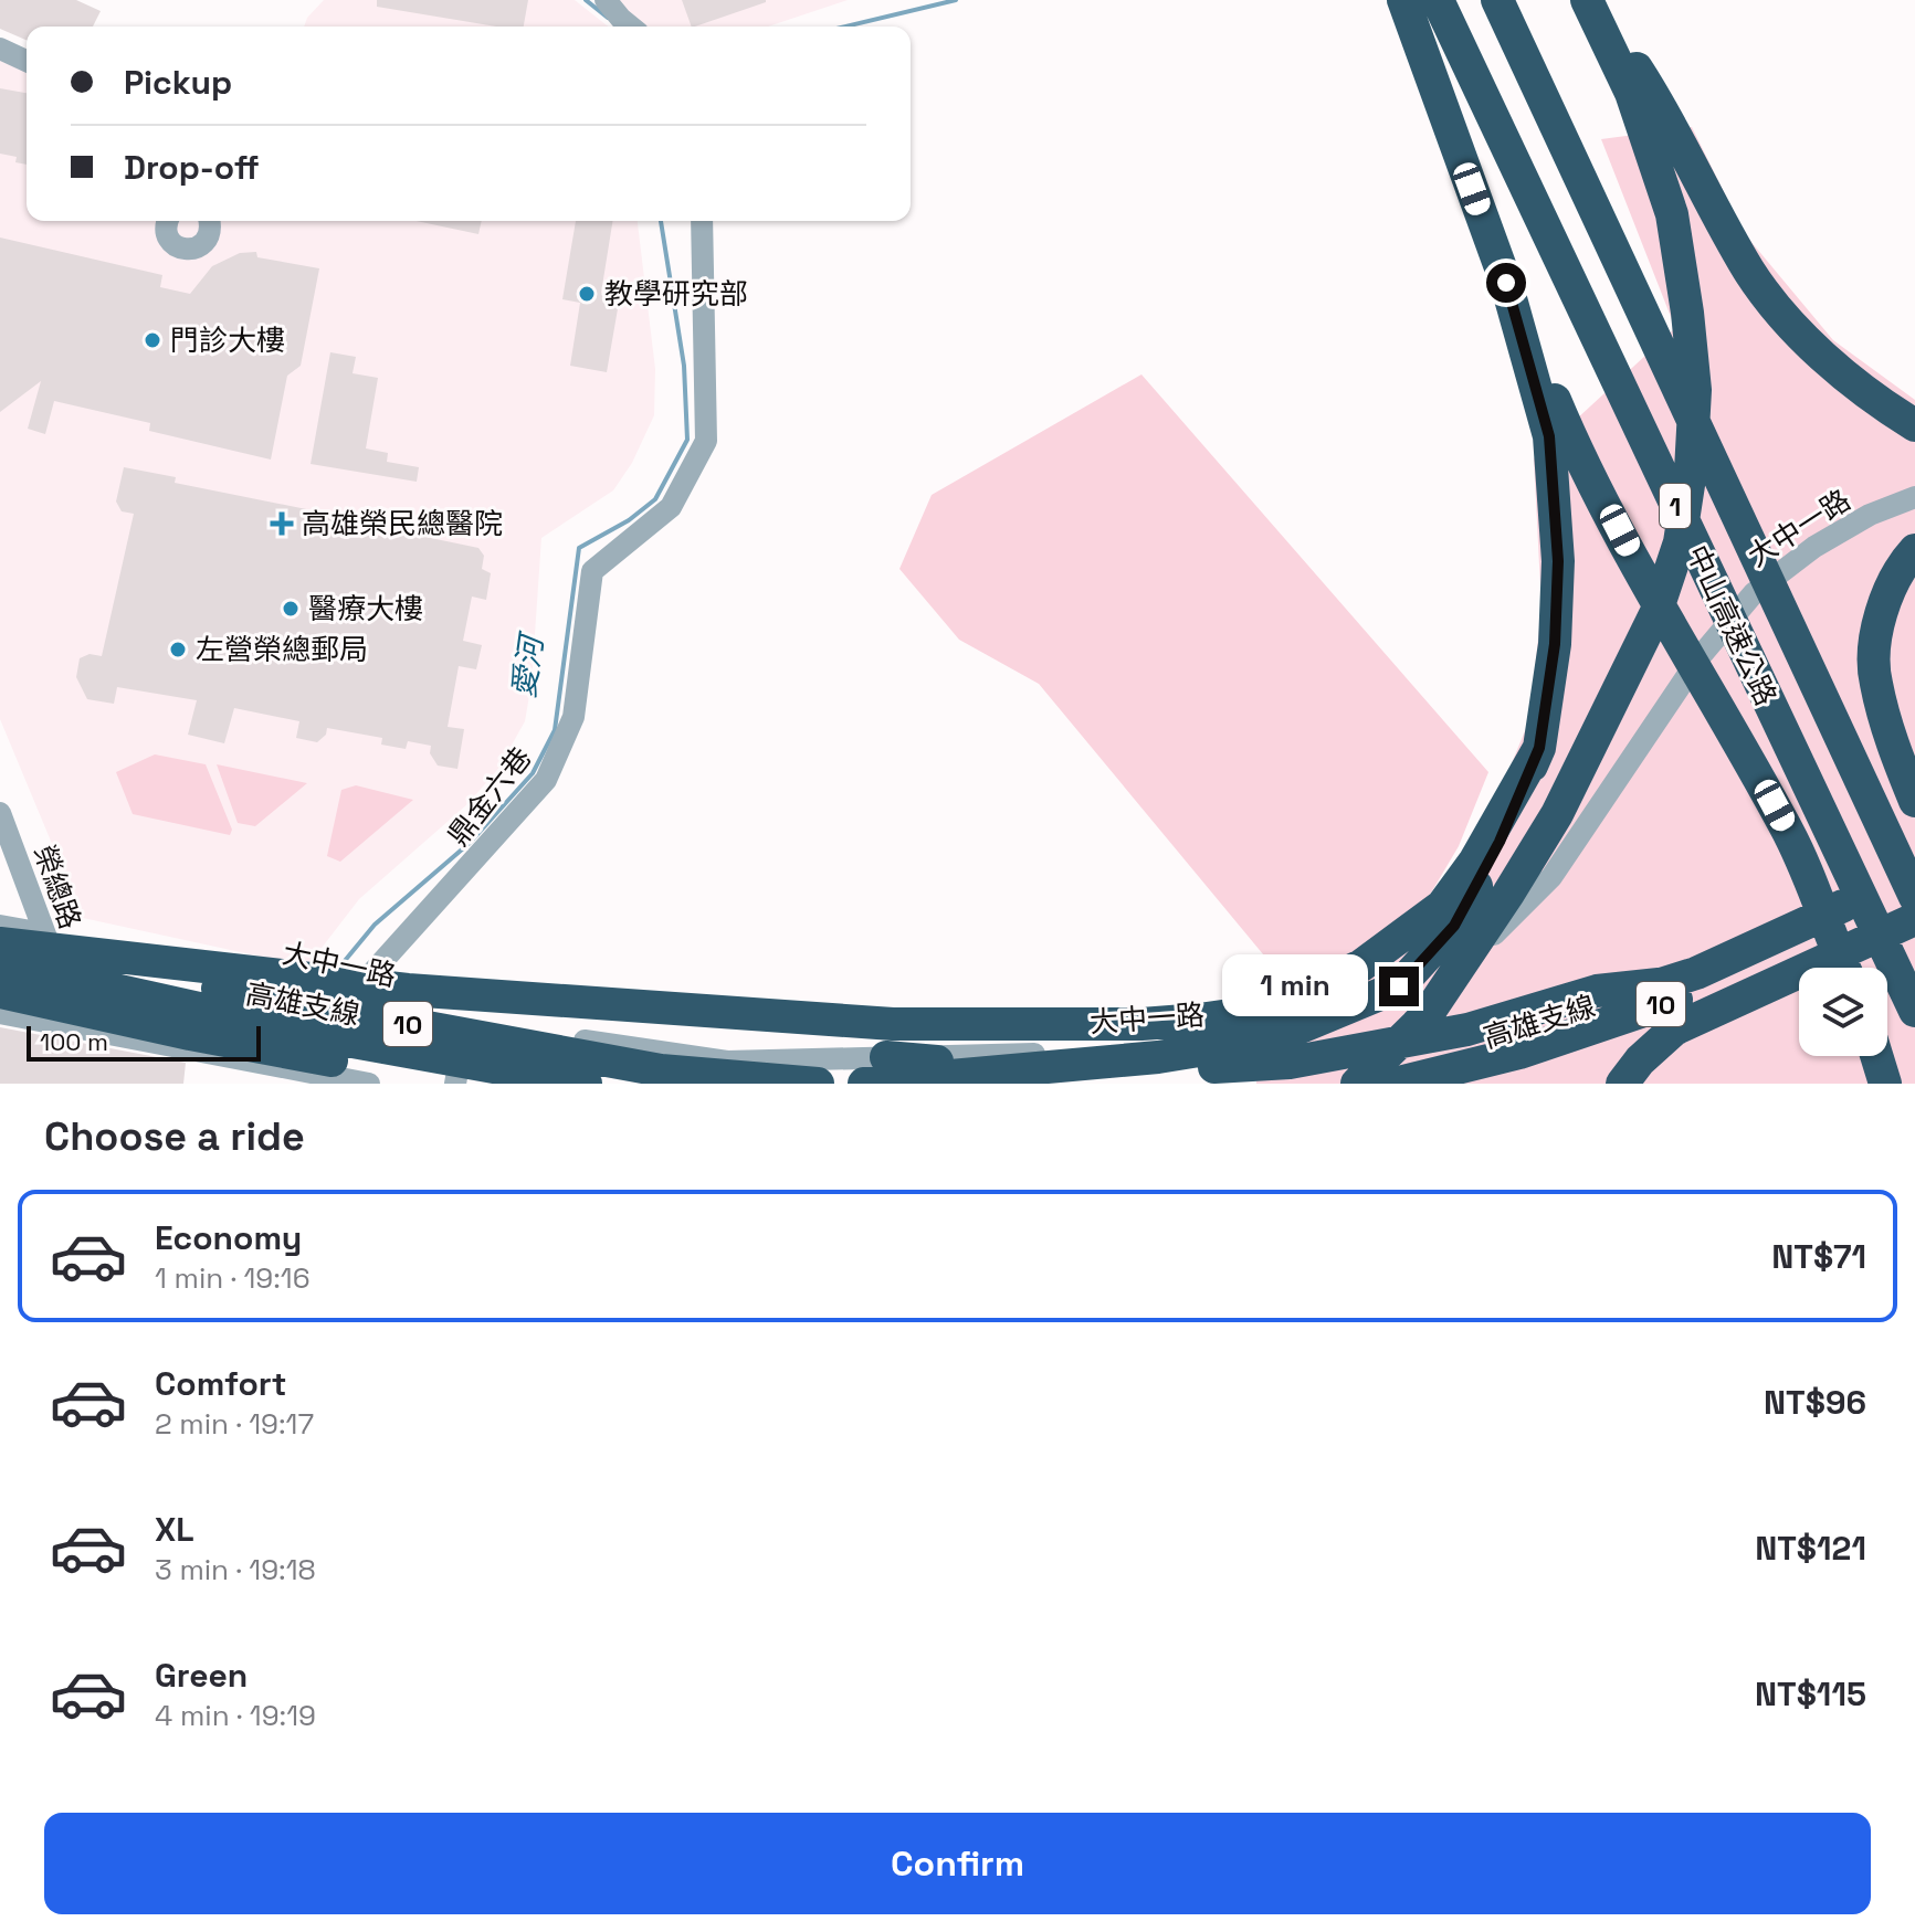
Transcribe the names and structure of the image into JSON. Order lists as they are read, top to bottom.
{
  "streets": {
    "highway": [
      "1",
      "中山高速公路",
      "高雄支線",
      "10"
    ],
    "street": ["大中一路", "鼎金六巷", "榮總路"]
  },
  "crossings": [
    ["大中一路", "鼎金六巷"],
    ["大中一路", "榮總路"],
    ["大中一路", "高雄支線"],
    ["中山高速公路", "高雄支線"]
  ],
  "water": ["愛河"],
  "places": {
    "other": [
      "教學研究部",
      "門診大樓",
      "醫療大樓",
      "左營榮總郵局"
    ],
    "health": ["高雄榮民總醫院"]
  },
  "scale_bar": "100 m",
  "page": {
    "banner": ["Pickup", "Drop-off"],
    "bubble": "1 min",
    "scale": "100 m",
    "heading": "Choose a ride",
    "list": [
      {
        "name": "Economy",
        "note": "1 min · 19:16",
        "value": "NT$71"
      },
      {
        "name": "Comfort",
        "note": "2 min · 19:17",
        "value": "NT$96"
      },
      {
        "name": "XL",
        "note": "3 min · 19:18",
        "value": "NT$121"
      },
      {
        "name": "Green",
        "note": "4 min · 19:19",
        "value": "NT$115"
      }
    ],
    "buttons": "Confirm"
  }
}
